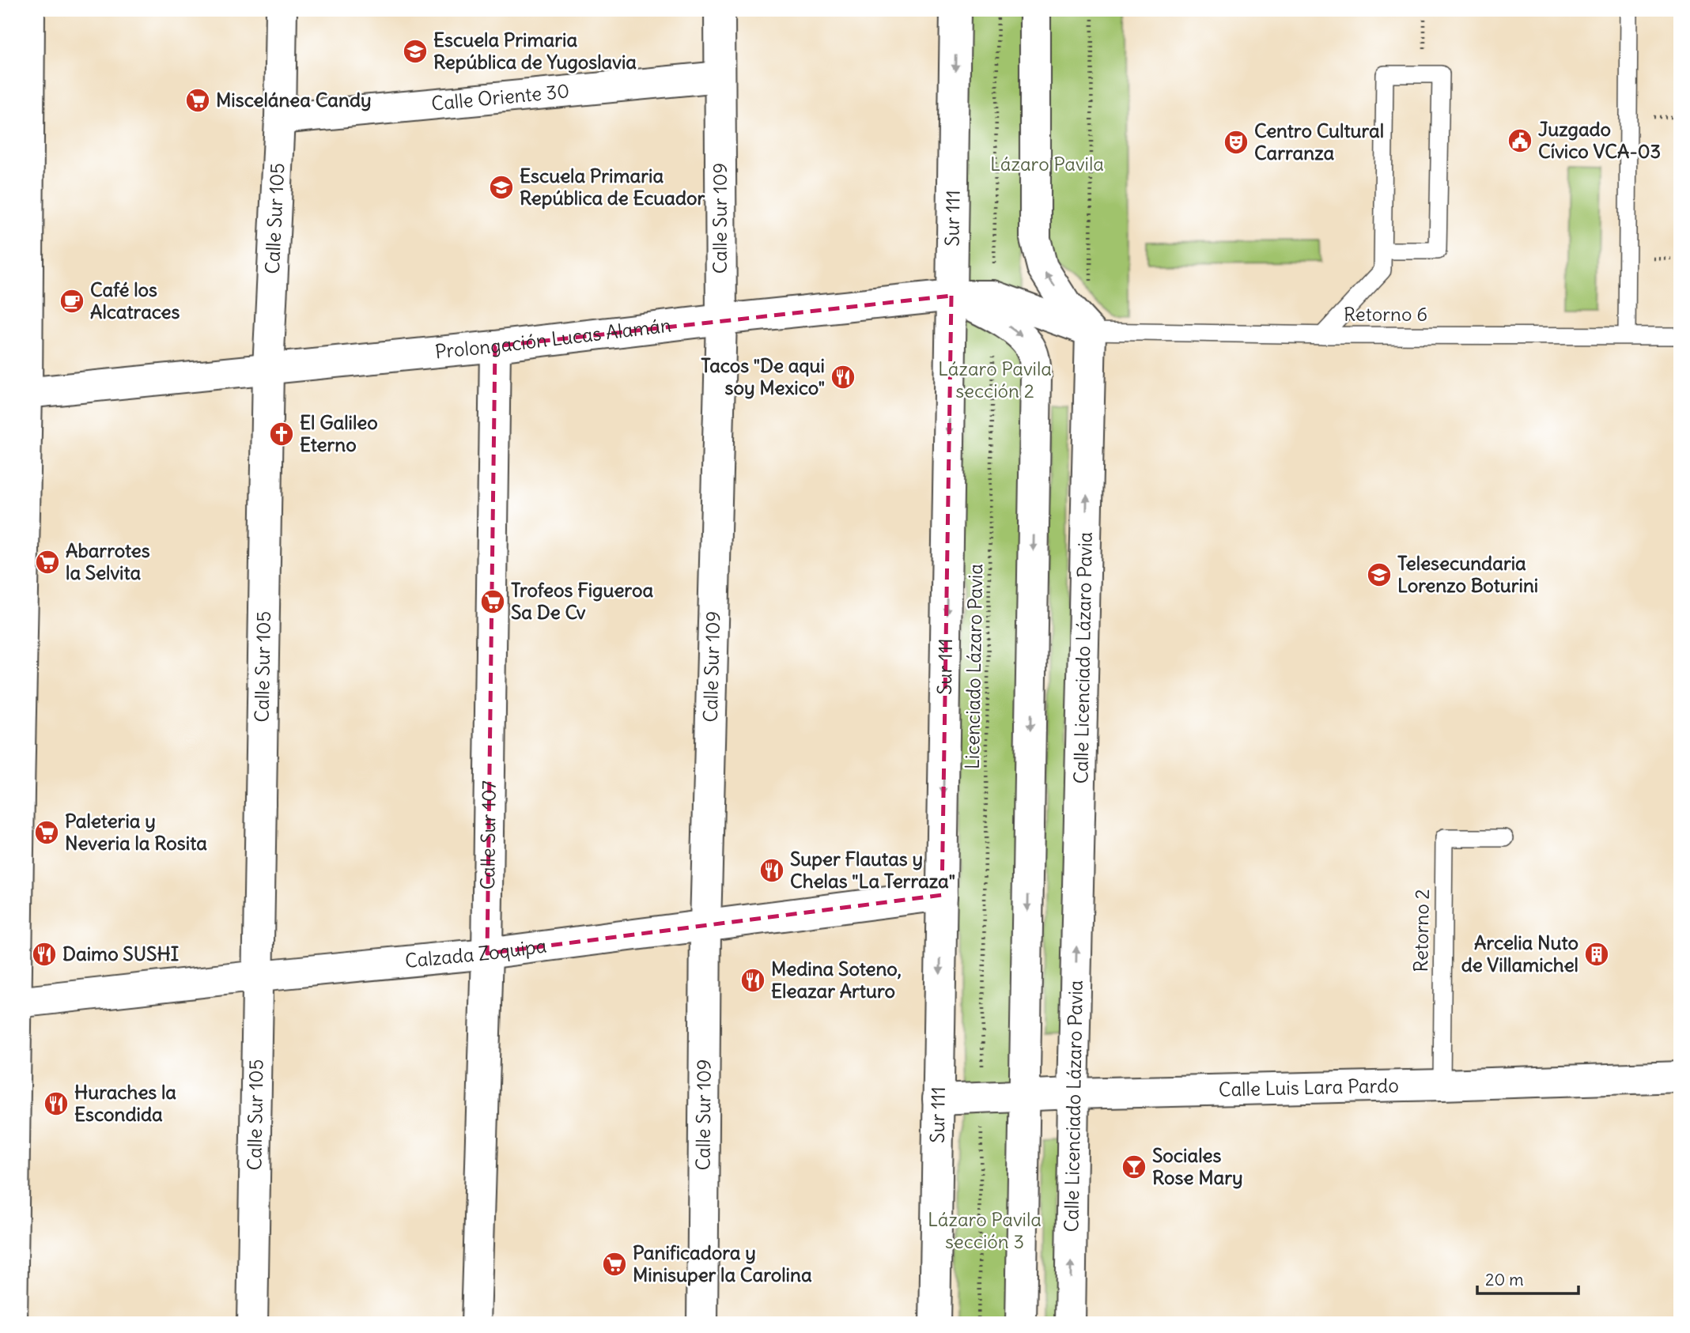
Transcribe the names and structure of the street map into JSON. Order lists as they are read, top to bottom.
{
  "streets": {
    "street": [
      "Calle Oriente 30",
      "Calle Sur 105",
      "Calle Sur 109",
      "Sur 111",
      "Prolongación Lucas Alamán",
      "Calle Licenciado Lázaro Pavia",
      "Calle Sur 107",
      "Calzada Zoquipa",
      "Calle Luis Lara Pardo"
    ],
    "lane": ["Retorno 6", "Retorno 2"],
    "path": ["Licenciado Lázaro Pavia"]
  },
  "crossings": [
    ["Calle Oriente 30", "Calle Sur 105"],
    ["Calle Oriente 30", "Calle Sur 109"],
    ["Calle Sur 105", "Prolongación Lucas Alamán"],
    ["Calle Sur 105", "Calzada Zoquipa"],
    ["Calle Sur 109", "Prolongación Lucas Alamán"],
    ["Calle Sur 109", "Calzada Zoquipa"],
    ["Sur 111", "Prolongación Lucas Alamán"],
    ["Sur 111", "Calzada Zoquipa"],
    ["Sur 111", "Calle Luis Lara Pardo"],
    ["Retorno 6", "Calle Licenciado Lázaro Pavia"],
    ["Prolongación Lucas Alamán", "Calle Sur 107"],
    ["Calle Licenciado Lázaro Pavia", "Calle Luis Lara Pardo"],
    ["Licenciado Lázaro Pavia", "Calle Luis Lara Pardo"],
    ["Calle Sur 107", "Calzada Zoquipa"],
    ["Retorno 2", "Calle Luis Lara Pardo"]
  ],
  "parks": ["Lázaro Pavila", "Lázaro Pavila sección 2", "Lázaro Pavila sección 3"],
  "places": {
    "school or university": ["Escuela Primaria República de Yugoslavia", "Escuela Primaria República de Ecuador", "Telesecundaria Lorenzo Boturini"],
    "supermarket": [
      "Miscelánea Candy",
      "Abarrotes la Selvita",
      "Trofeos Figueroa Sa De Cv",
      "Paleteria y Neveria la Rosita",
      "Panificadora y Minisuper la Carolina"
    ],
    "public building": ["Juzgado Cívico VCA-03"],
    "theatre": ["Centro Cultural Carranza"],
    "cafe": ["Café los Alcatraces"],
    "restaurant": [
      "Tacos \"De aqui soy Mexico\"",
      "Super Flautas y Chelas \"La Terraza\"",
      "Daimo SUSHI",
      "Medina Soteno, Eleazar Arturo",
      "Huraches la Escondida"
    ],
    "church": ["El Galileo Eterno"],
    "building": ["Arcelia Nuto de Villamichel"],
    "bar": ["Sociales Rose Mary"]
  },
  "scale_bar": "20 m"
}
